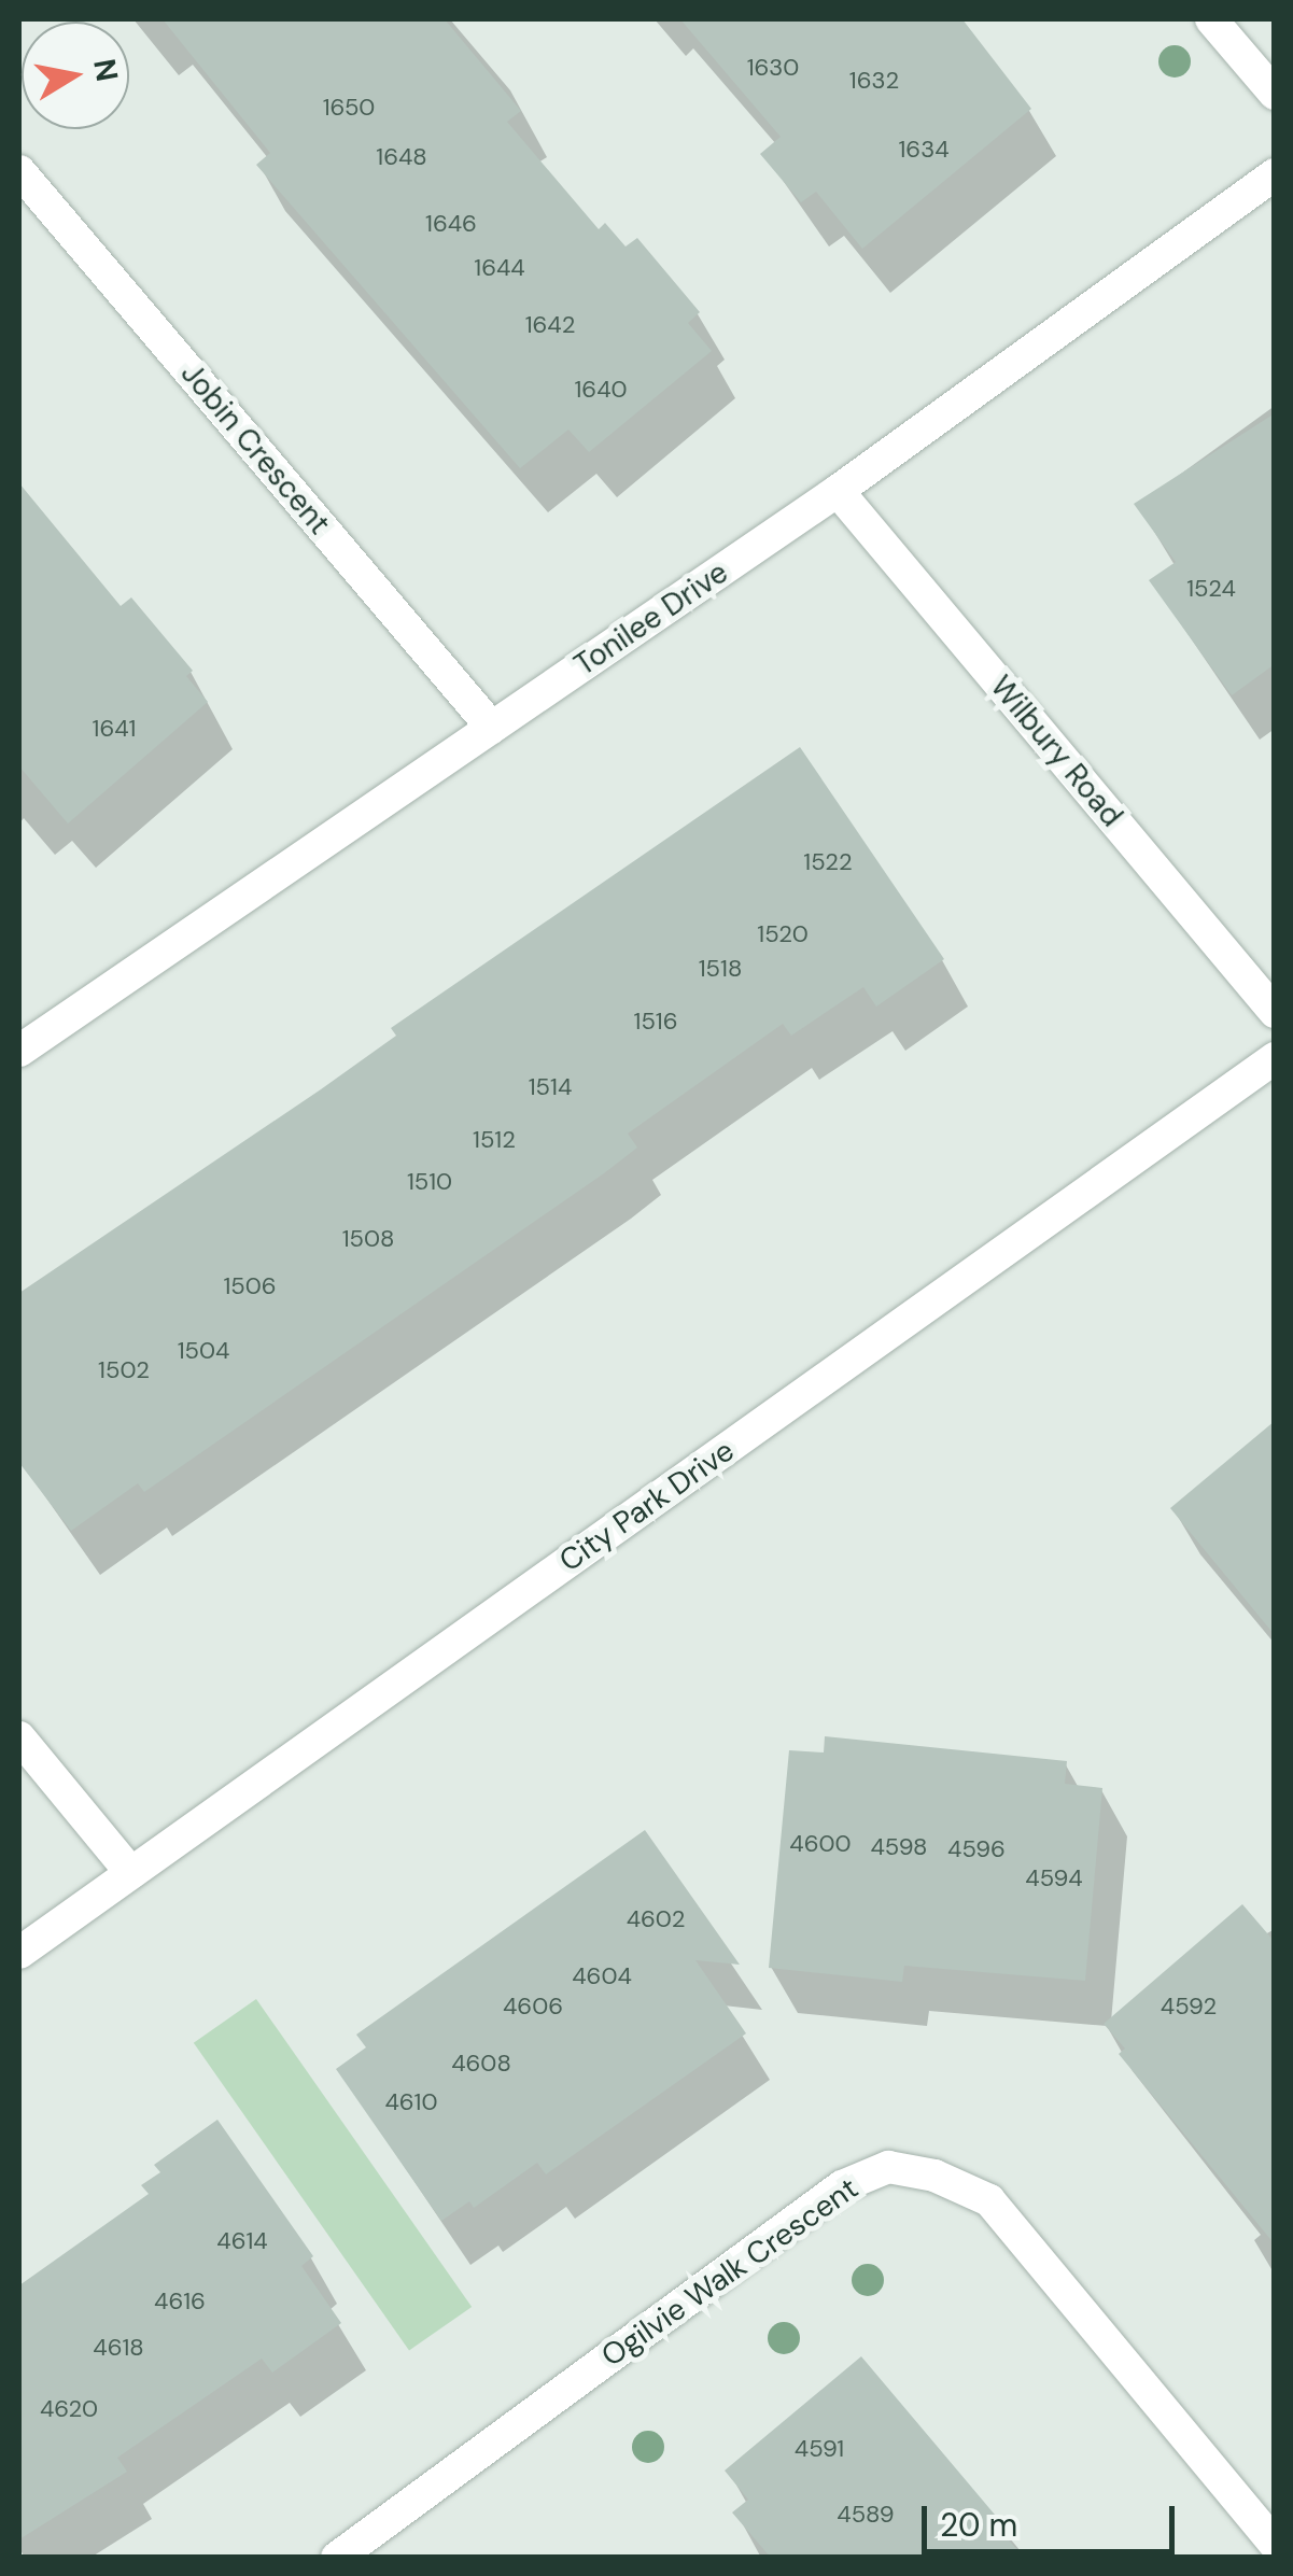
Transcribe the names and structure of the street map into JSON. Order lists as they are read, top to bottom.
{
  "streets": {
    "street": [
      "Jobin Crescent",
      "Tonilee Drive",
      "Wilbury Road",
      "City Park Drive",
      "Ogilvie Walk Crescent"
    ]
  },
  "crossings": [
    ["Jobin Crescent", "Tonilee Drive"],
    ["Tonilee Drive", "Wilbury Road"]
  ],
  "house_numbers": [
    "1630",
    "1632",
    "1650",
    "1634",
    "1648",
    "1646",
    "1644",
    "1642",
    "1640",
    "1524",
    "1641",
    "1522",
    "1520",
    "1518",
    "1516",
    "1514",
    "1512",
    "1510",
    "1508",
    "1506",
    "1504",
    "1502",
    "4600",
    "4598",
    "4596",
    "4594",
    "4602",
    "4604",
    "4606",
    "4592",
    "4608",
    "4610",
    "4614",
    "4616",
    "4618",
    "4620",
    "4591",
    "4589"
  ],
  "scale_bar": "20 m",
  "north": "right"
}
